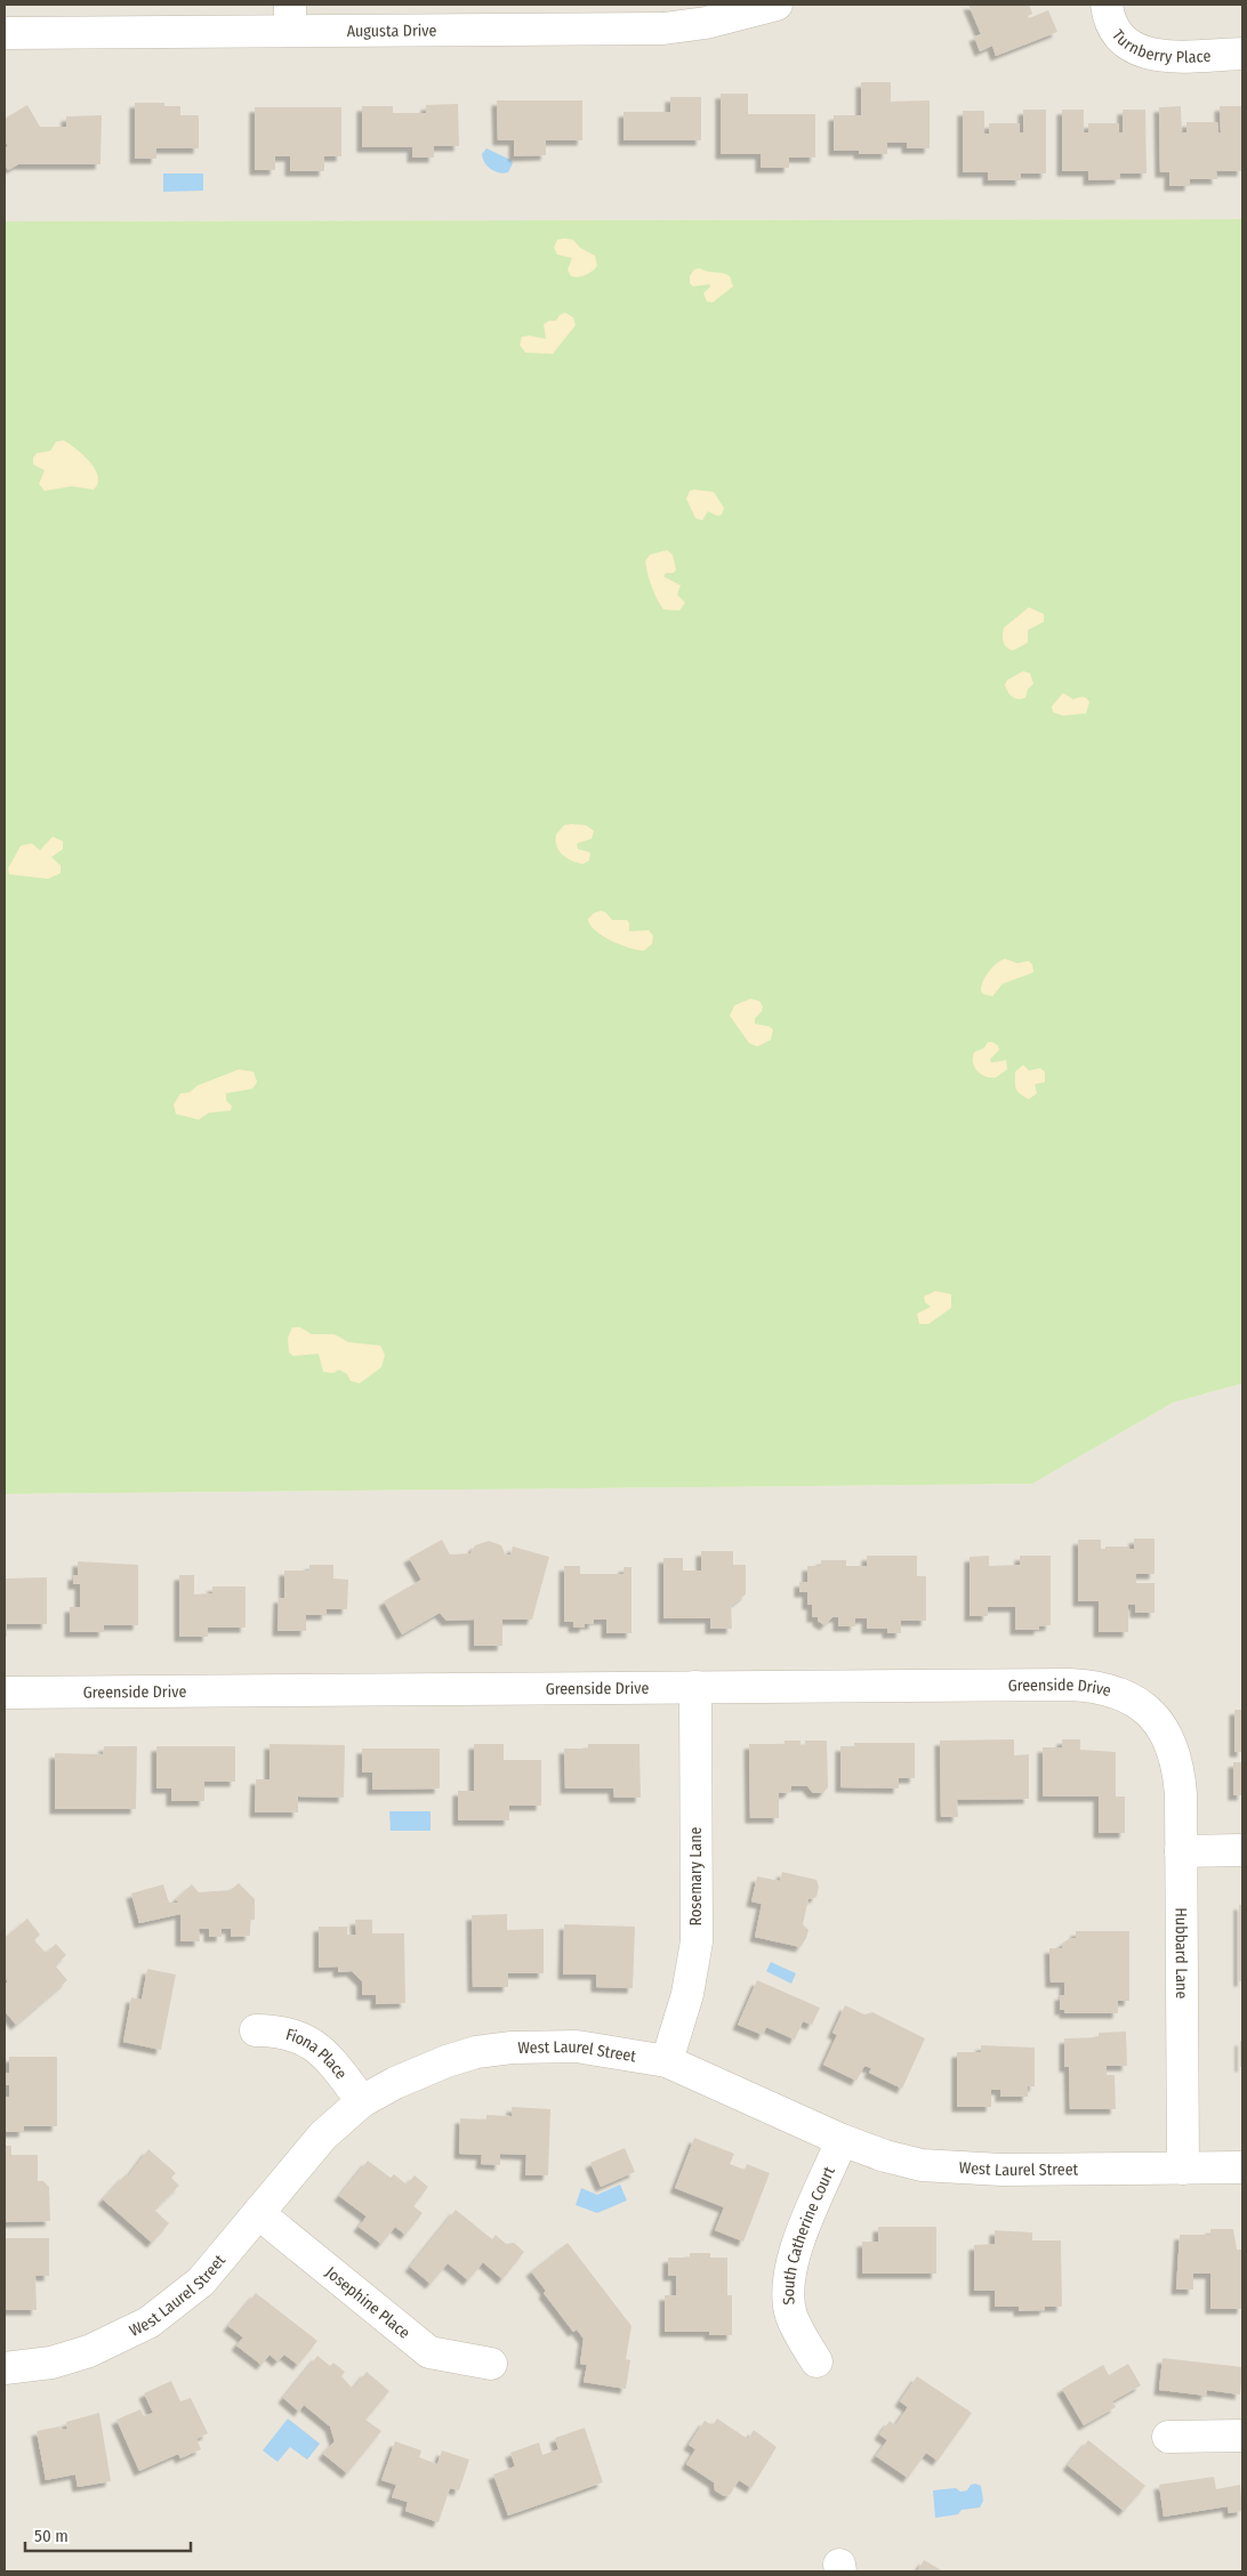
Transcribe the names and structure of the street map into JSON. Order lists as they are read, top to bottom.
{
  "streets": {
    "street": [
      "Augusta Drive",
      "Turnberry Place",
      "Greenside Drive",
      "Rosemary Lane",
      "Hubbard Lane",
      "West Laurel Street",
      "Fiona Place",
      "South Catherine Court",
      "Josephine Place"
    ]
  },
  "crossings": [
    ["Greenside Drive", "Rosemary Lane"],
    ["Greenside Drive", "Hubbard Lane"],
    ["Rosemary Lane", "West Laurel Street"],
    ["Hubbard Lane", "West Laurel Street"],
    ["West Laurel Street", "Fiona Place"],
    ["West Laurel Street", "South Catherine Court"],
    ["West Laurel Street", "Josephine Place"]
  ],
  "scale_bar": "50 m"
}
